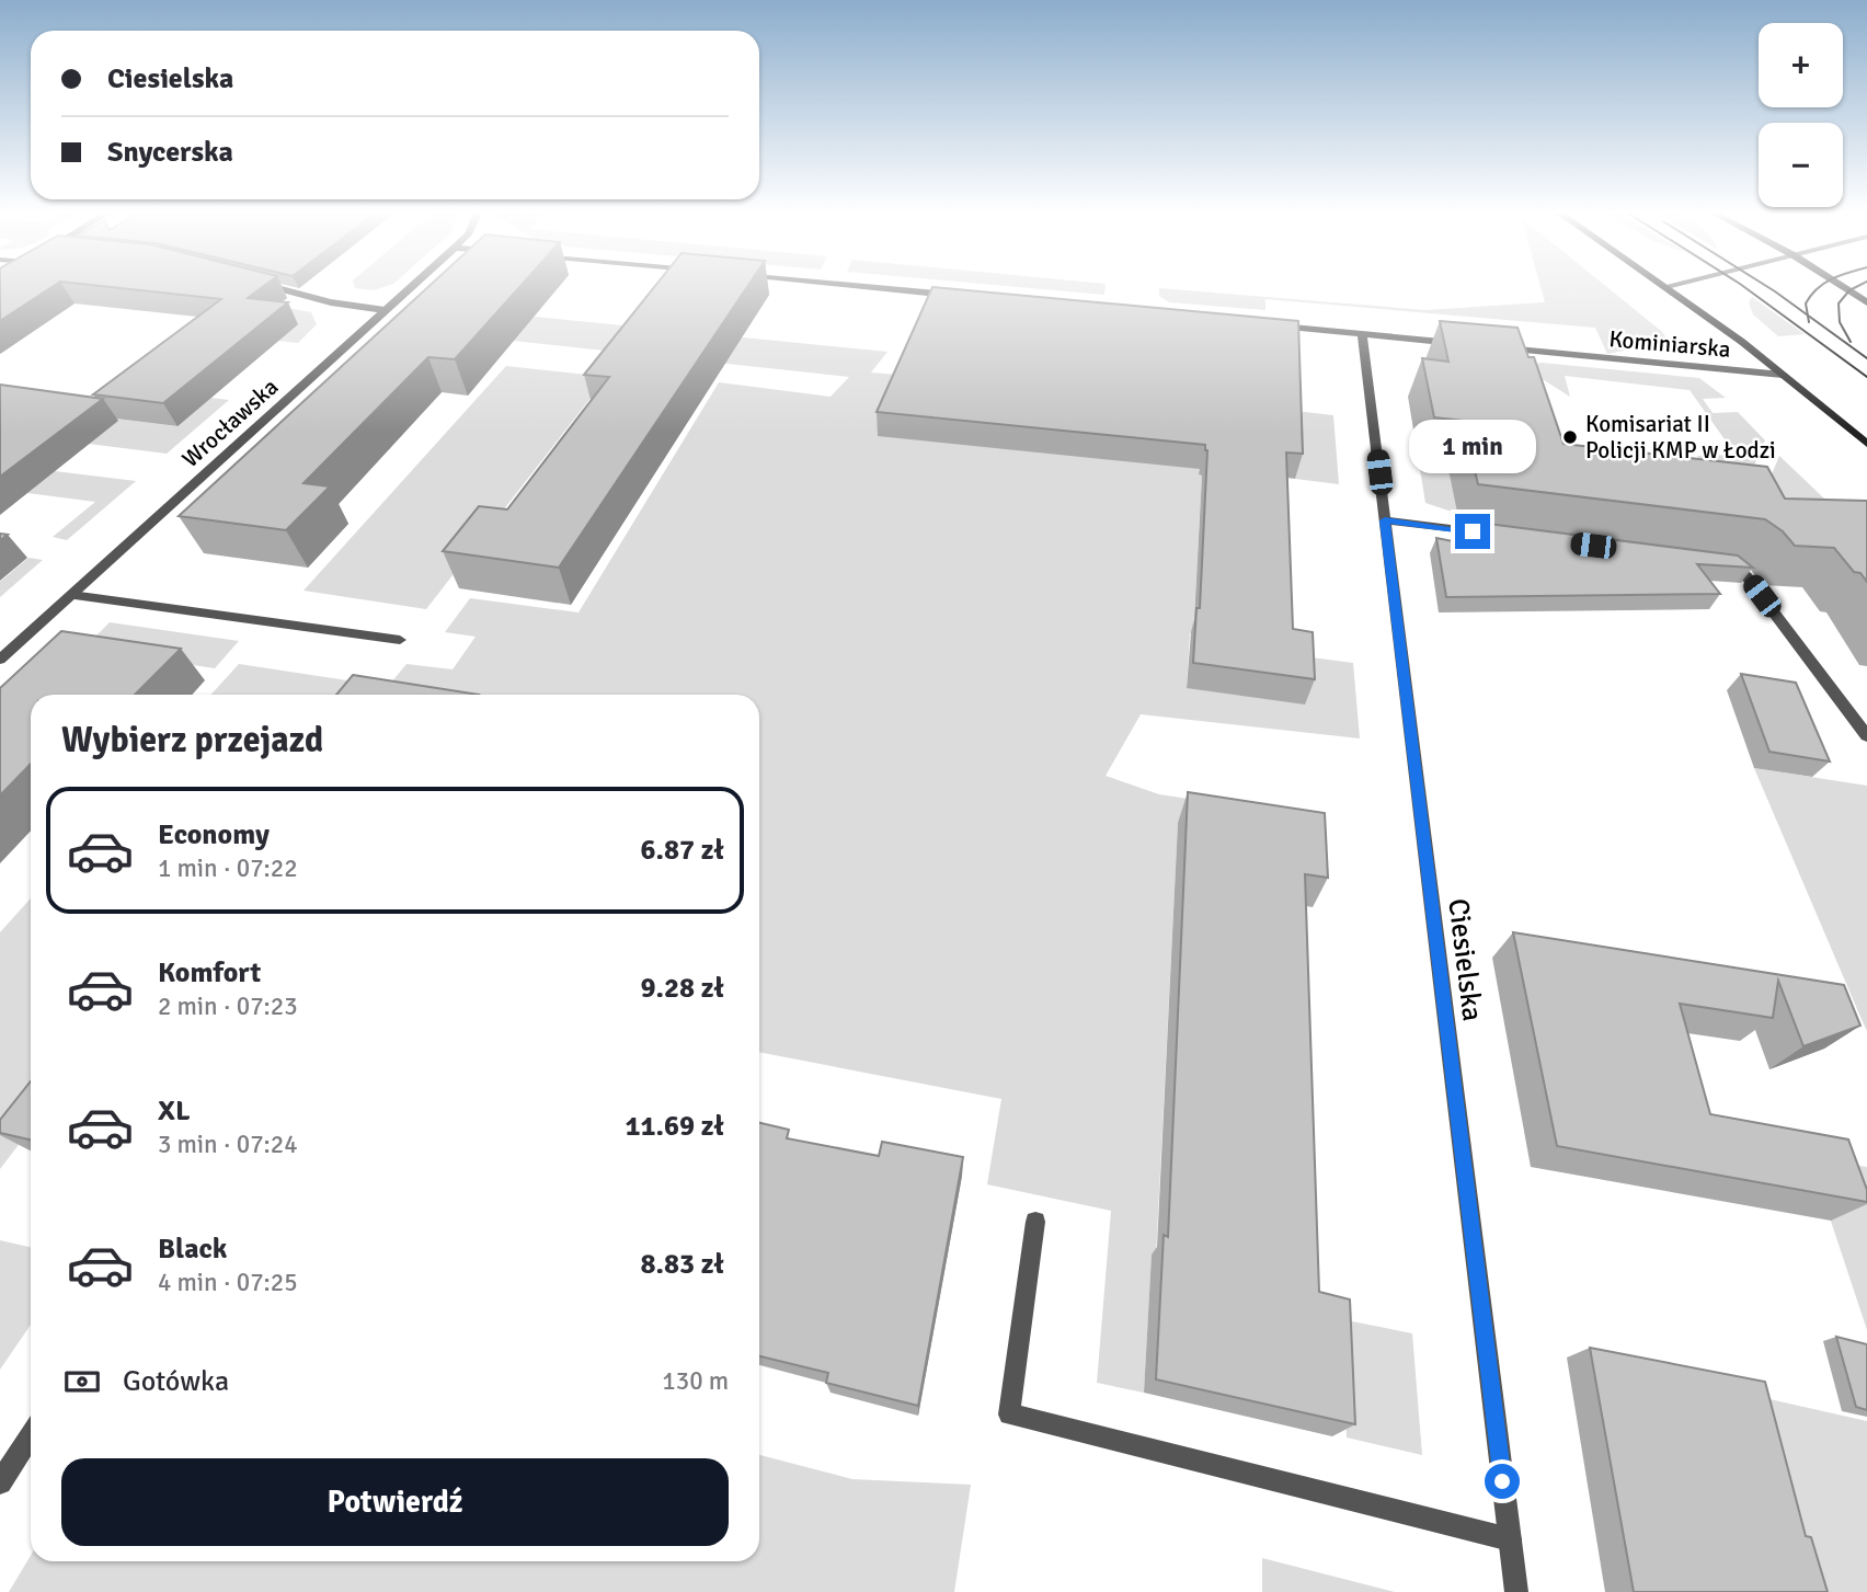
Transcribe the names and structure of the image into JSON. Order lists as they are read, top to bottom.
{
  "streets": {
    "street": ["Kominiarska", "Wrocławska", "Ciesielska"]
  },
  "places": ["Komisariat II Policji KMP w Łodzi"],
  "page": {
    "map_buttons": ["+", "−"],
    "banner": ["Ciesielska", "Snycerska"],
    "bubble": "1 min",
    "heading": "Wybierz przejazd",
    "list": [
      {
        "name": "Economy",
        "note": "1 min · 07:22",
        "value": "6.87 zł"
      },
      {
        "name": "Komfort",
        "note": "2 min · 07:23",
        "value": "9.28 zł"
      },
      {
        "name": "XL",
        "note": "3 min · 07:24",
        "value": "11.69 zł"
      },
      {
        "name": "Black",
        "note": "4 min · 07:25",
        "value": "8.83 zł"
      }
    ],
    "pay": ["Gotówka", "130 m"],
    "buttons": "Potwierdź"
  }
}
